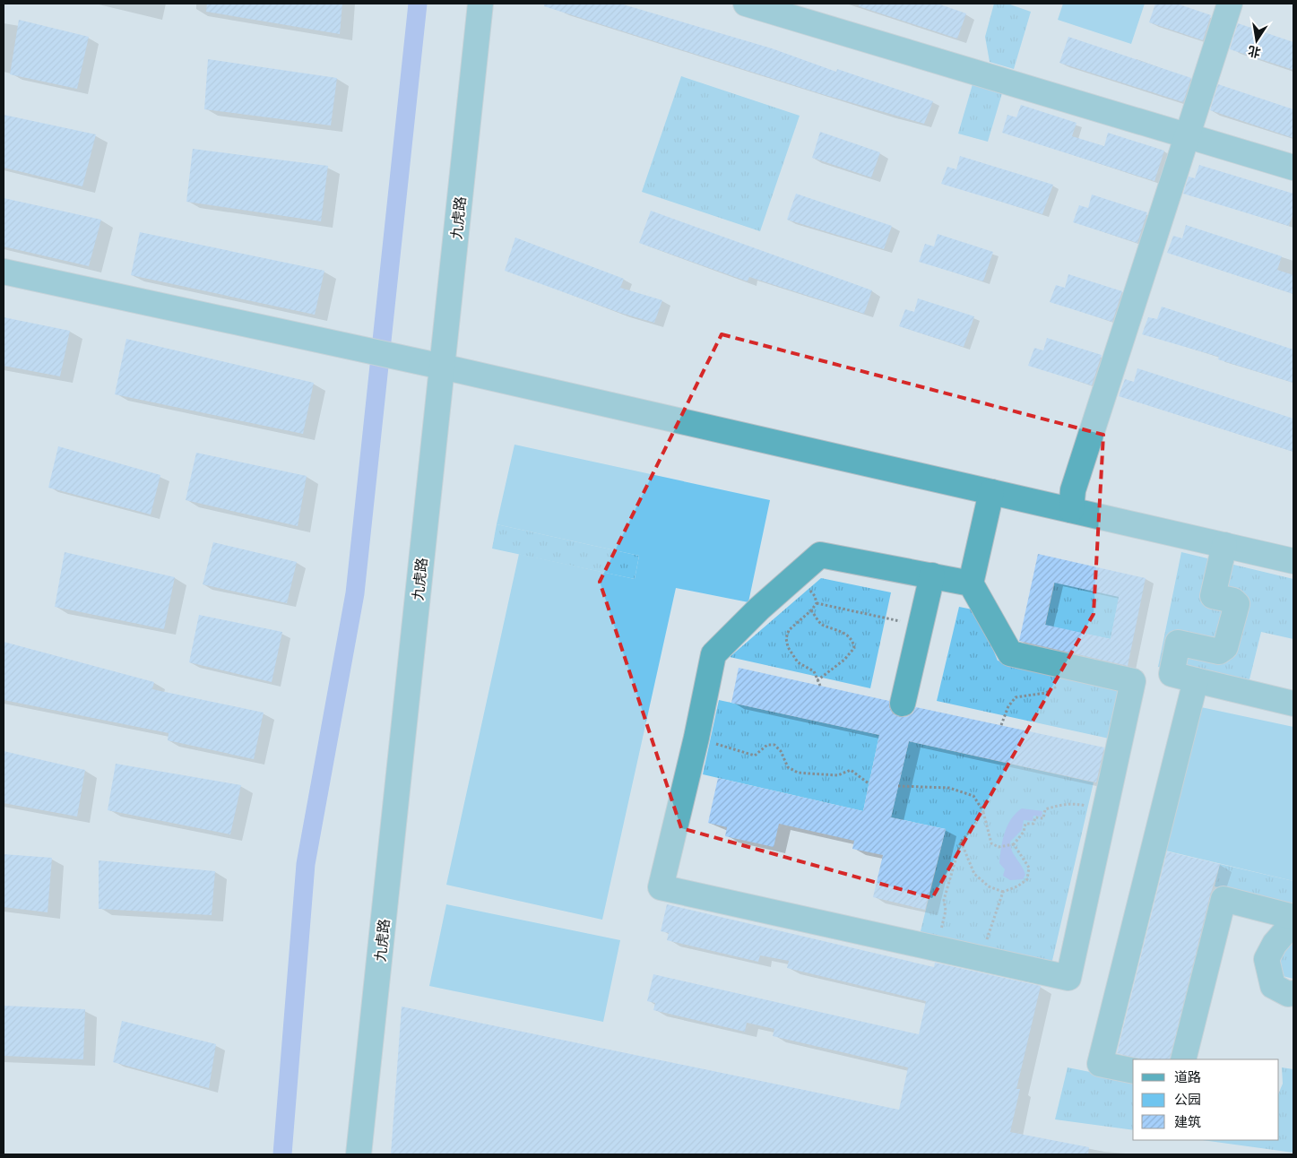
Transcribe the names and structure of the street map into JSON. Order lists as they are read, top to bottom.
{
  "streets": {
    "street": ["九虎路"]
  },
  "legend": ["道路", "公园", "建筑"],
  "north": "bottom"
}
